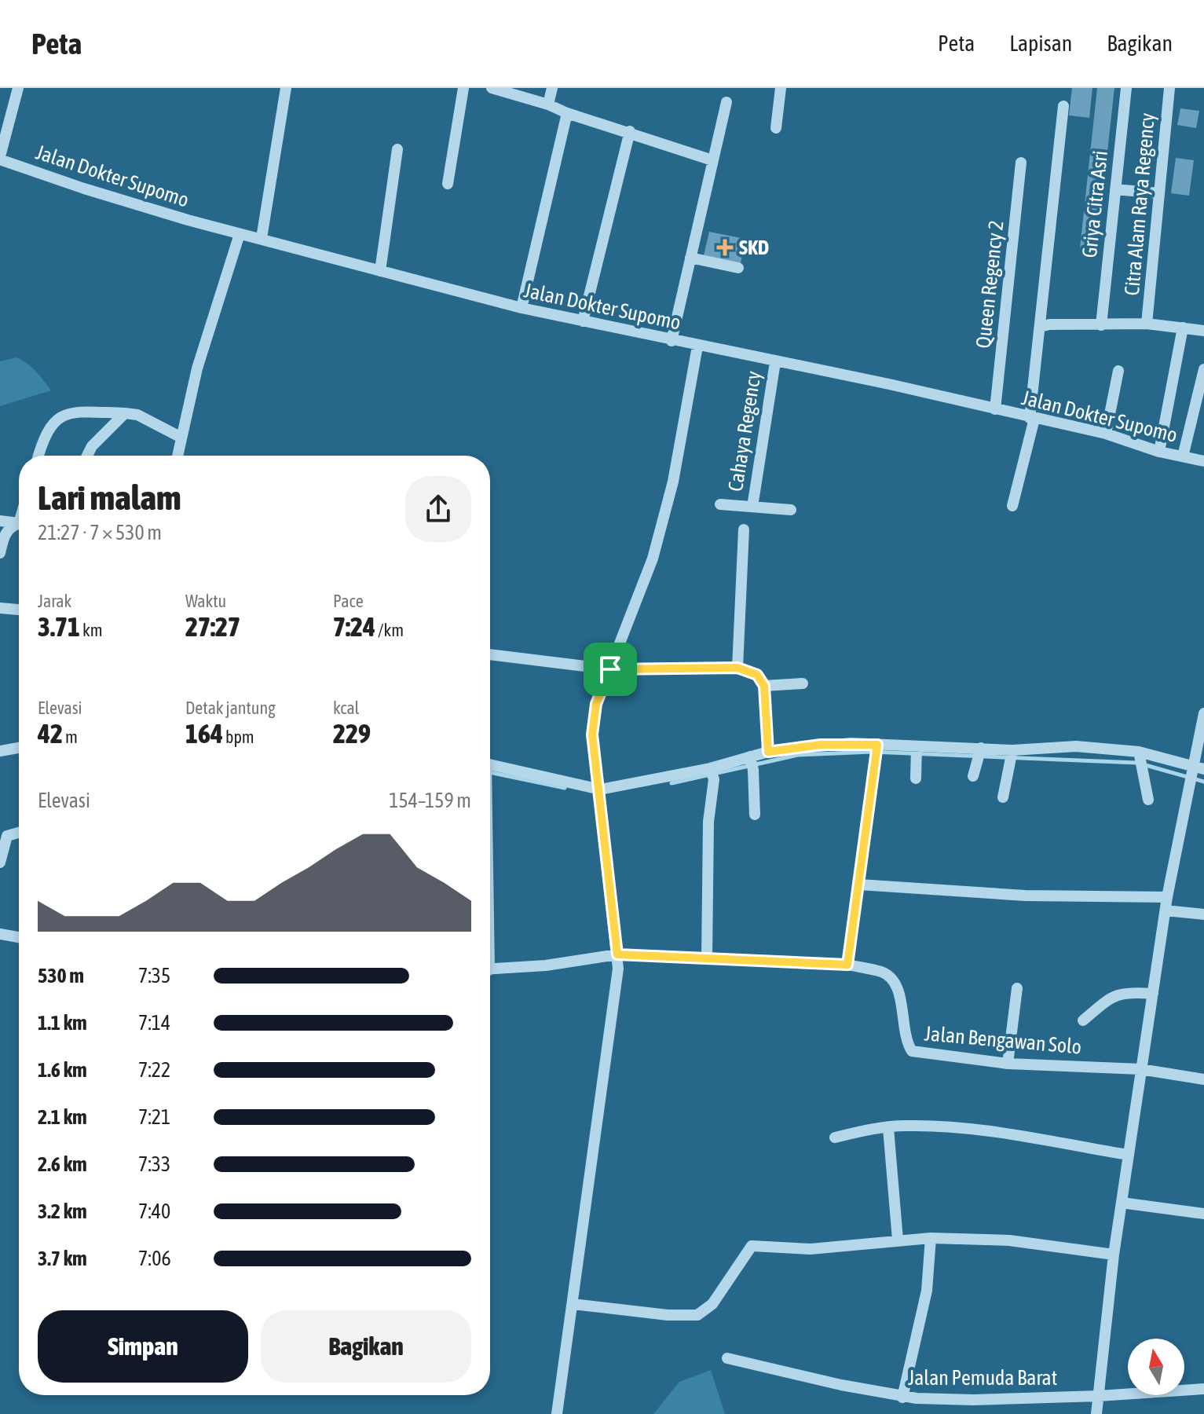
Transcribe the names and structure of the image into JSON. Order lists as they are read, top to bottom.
{
  "streets": {
    "street": [
      "Jalan Dokter Supomo",
      "Griya Citra Asri",
      "Citra Alam Raya Regency",
      "Queen Regency 2",
      "Cahaya Regency",
      "Jalan Bengawan Solo",
      "Jalan Pemuda Barat"
    ]
  },
  "crossings": [
    ["Jalan Dokter Supomo", "Queen Regency 2"],
    ["Jalan Dokter Supomo", "Cahaya Regency"]
  ],
  "places": {
    "health": ["SKD"]
  },
  "north": "top",
  "page": {
    "header": "Peta",
    "nav": ["Peta", "Lapisan", "Bagikan"],
    "heading": ["Lari malam", "21:27 · 7 × 530 m"],
    "stats": [
      ["Jarak", "3.71 km"],
      ["Waktu", "27:27"],
      ["Pace", "7:24 /km"],
      ["Elevasi", "42 m"],
      ["Detak jantung", "164 bpm"],
      ["kcal", "229"]
    ],
    "chart": ["Elevasi", "154–159 m"],
    "list": [
      {
        "name": "530 m",
        "note": "7:35"
      },
      {
        "name": "1.1 km",
        "note": "7:14"
      },
      {
        "name": "1.6 km",
        "note": "7:22"
      },
      {
        "name": "2.1 km",
        "note": "7:21"
      },
      {
        "name": "2.6 km",
        "note": "7:33"
      },
      {
        "name": "3.2 km",
        "note": "7:40"
      },
      {
        "name": "3.7 km",
        "note": "7:06"
      }
    ],
    "buttons": ["Simpan", "Bagikan"]
  }
}
